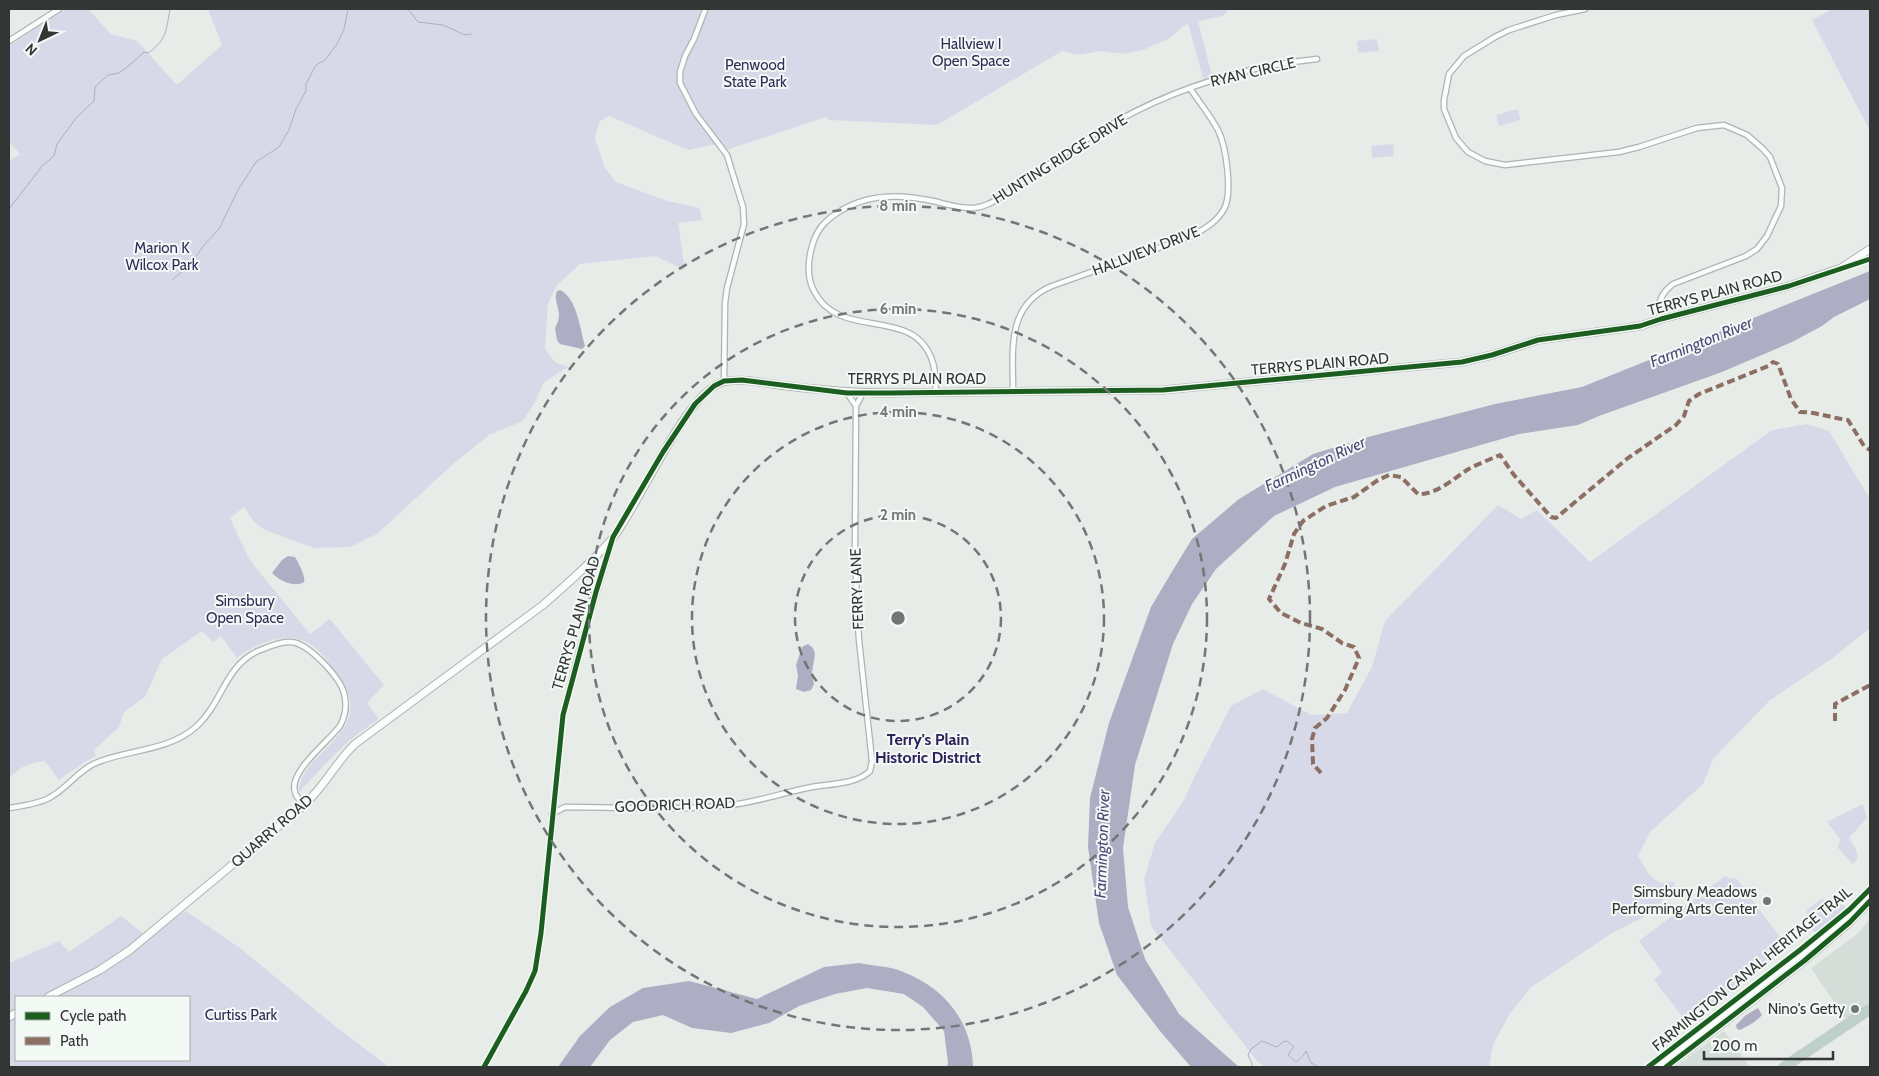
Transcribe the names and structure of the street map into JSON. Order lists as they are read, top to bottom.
{
  "streets": {
    "street": [
      "RYAN CIRCLE",
      "HUNTING RIDGE DRIVE",
      "HALLVIEW DRIVE",
      "TERRYS PLAIN ROAD",
      "FERRY LANE",
      "GOODRICH ROAD",
      "QUARRY ROAD"
    ],
    "cycle path": ["FARMINGTON CANAL HERITAGE TRAIL"]
  },
  "crossings": [
    ["RYAN CIRCLE", "HUNTING RIDGE DRIVE"],
    ["RYAN CIRCLE", "HALLVIEW DRIVE"],
    ["HUNTING RIDGE DRIVE", "HALLVIEW DRIVE"],
    ["HUNTING RIDGE DRIVE", "TERRYS PLAIN ROAD"],
    ["HALLVIEW DRIVE", "TERRYS PLAIN ROAD"],
    ["TERRYS PLAIN ROAD", "FERRY LANE"],
    ["TERRYS PLAIN ROAD", "GOODRICH ROAD"],
    ["TERRYS PLAIN ROAD", "QUARRY ROAD"],
    ["FERRY LANE", "GOODRICH ROAD"]
  ],
  "districts": ["Terry's Plain Historic District"],
  "water": ["Farmington River"],
  "parks": [
    "Hallview I Open Space",
    "Penwood State Park",
    "Marion K Wilcox Park",
    "Simsbury Open Space",
    "Curtiss Park"
  ],
  "places": ["Simsbury Meadows Performing Arts Center", "Nino's Getty"],
  "legend": ["Cycle path", "Path"],
  "scale_bar": "200 m",
  "north": "bottom left",
  "rings": [
    "8 min",
    "6 min",
    "4 min",
    "2 min"
  ]
}
